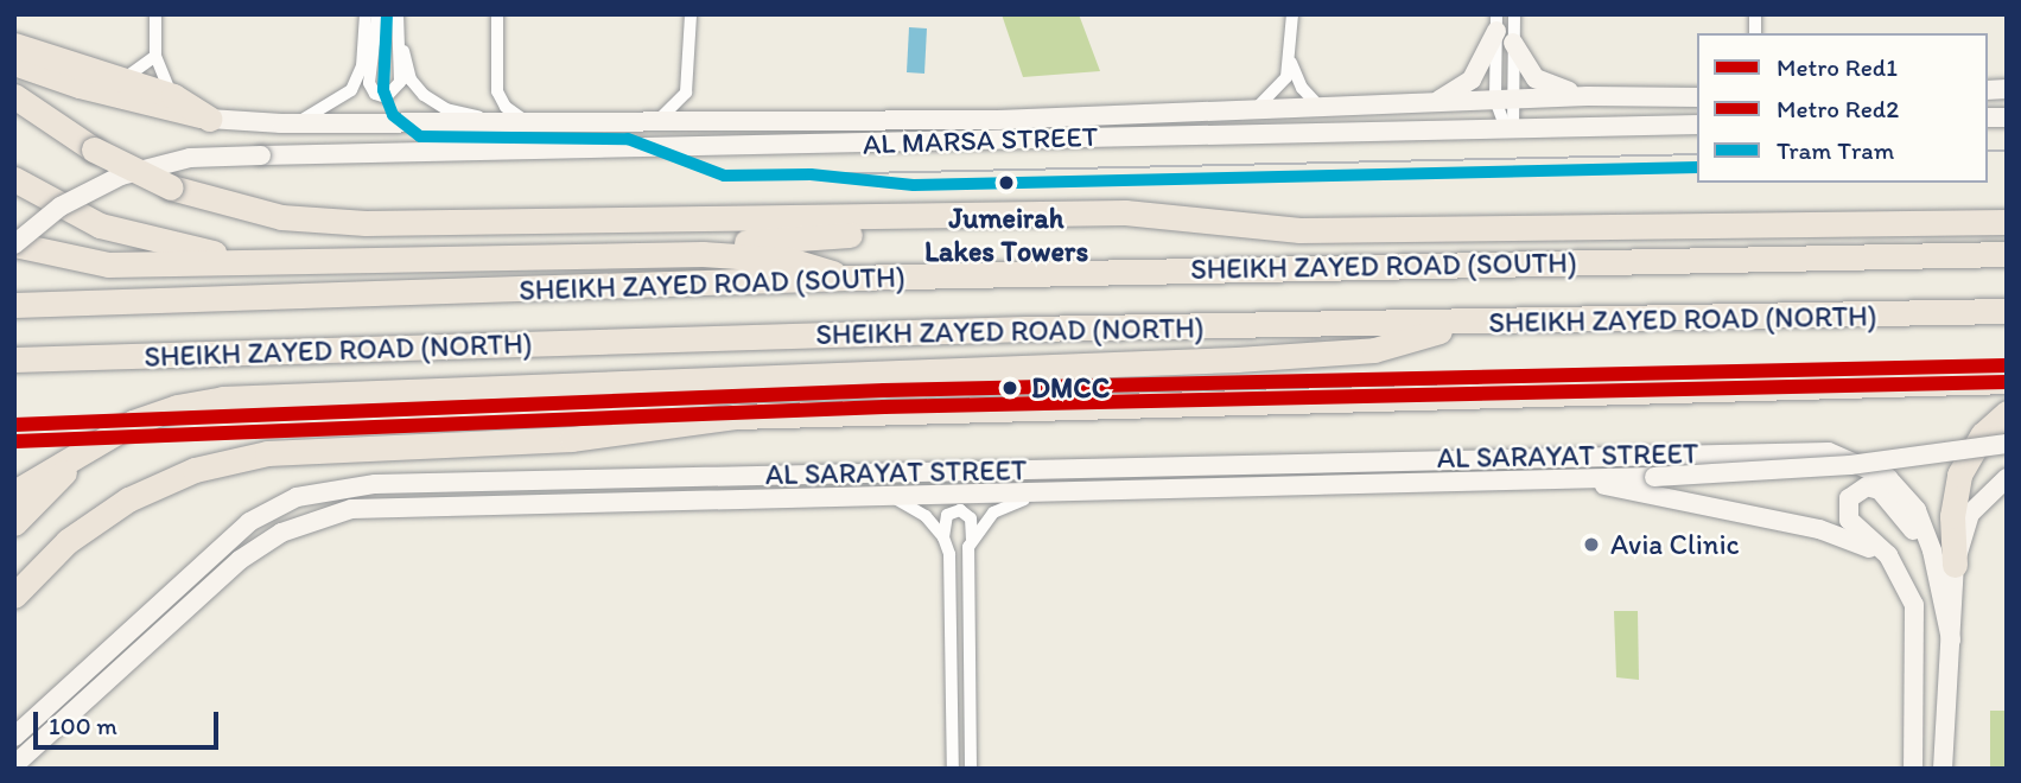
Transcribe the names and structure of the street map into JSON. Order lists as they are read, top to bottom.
{
  "streets": {
    "highway": ["SHEIKH ZAYED ROAD (SOUTH)", "SHEIKH ZAYED ROAD (NORTH)"],
    "main road": ["AL MARSA STREET", "AL SARAYAT STREET"]
  },
  "places": ["Jumeirah Lakes Towers", "DMCC", "Avia Clinic"],
  "lines": ["tram line Tram", "metro line Red1", "metro line Red2"],
  "legend": ["Metro Red1", "Metro Red2", "Tram Tram"],
  "scale_bar": "100 m"
}
